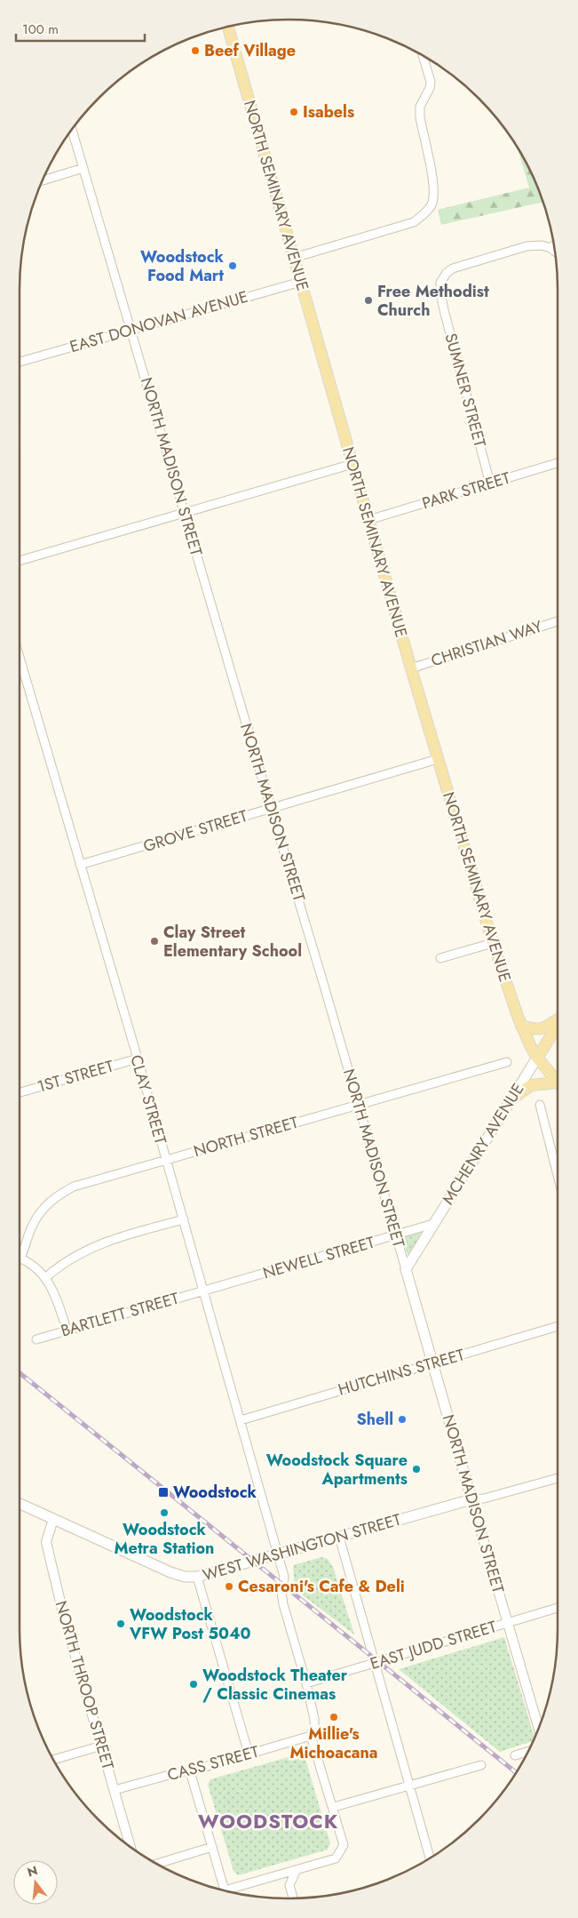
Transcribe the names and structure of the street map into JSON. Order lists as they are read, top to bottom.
{
  "streets": {
    "main road": [
      "NORTH SEMINARY AVENUE",
      "NORTH MADISON STREET",
      "MCHENRY AVENUE",
      "WEST WASHINGTON STREET"
    ],
    "street": [
      "EAST DONOVAN AVENUE",
      "SUMNER STREET",
      "PARK STREET",
      "CHRISTIAN WAY",
      "GROVE STREET",
      "1ST STREET",
      "CLAY STREET",
      "NORTH STREET",
      "NEWELL STREET",
      "BARTLETT STREET",
      "HUTCHINS STREET",
      "EAST JUDD STREET",
      "NORTH THROOP STREET",
      "CASS STREET"
    ]
  },
  "crossings": [
    ["NORTH SEMINARY AVENUE", "EAST DONOVAN AVENUE"],
    ["NORTH SEMINARY AVENUE", "PARK STREET"],
    ["NORTH SEMINARY AVENUE", "CHRISTIAN WAY"],
    ["NORTH SEMINARY AVENUE", "GROVE STREET"],
    ["NORTH SEMINARY AVENUE", "MCHENRY AVENUE"],
    ["EAST DONOVAN AVENUE", "NORTH MADISON STREET"],
    ["SUMNER STREET", "PARK STREET"],
    ["NORTH MADISON STREET", "GROVE STREET"],
    ["NORTH MADISON STREET", "NORTH STREET"],
    ["NORTH MADISON STREET", "MCHENRY AVENUE"],
    ["NORTH MADISON STREET", "NEWELL STREET"],
    ["NORTH MADISON STREET", "HUTCHINS STREET"],
    ["NORTH MADISON STREET", "WEST WASHINGTON STREET"],
    ["NORTH MADISON STREET", "EAST JUDD STREET"],
    ["GROVE STREET", "CLAY STREET"],
    ["1ST STREET", "CLAY STREET"],
    ["CLAY STREET", "NORTH STREET"],
    ["CLAY STREET", "NEWELL STREET"],
    ["CLAY STREET", "BARTLETT STREET"],
    ["CLAY STREET", "HUTCHINS STREET"],
    ["CLAY STREET", "WEST WASHINGTON STREET"],
    ["CLAY STREET", "EAST JUDD STREET"],
    ["CLAY STREET", "CASS STREET"],
    ["MCHENRY AVENUE", "NEWELL STREET"],
    ["NEWELL STREET", "BARTLETT STREET"],
    ["WEST WASHINGTON STREET", "NORTH THROOP STREET"],
    ["NORTH THROOP STREET", "CASS STREET"]
  ],
  "districts": ["WOODSTOCK"],
  "places": {
    "other": [
      "Beef Village",
      "Isabels",
      "Woodstock Food Mart",
      "Free Methodist Church",
      "Clay Street Elementary School",
      "Shell",
      "Woodstock Square Apartments",
      "Woodstock Metra Station",
      "Cesaroni's Cafe & Deli",
      "Woodstock VFW Post 5040",
      "Woodstock Theater / Classic Cinemas",
      "Millie's Michoacana"
    ],
    "transit": ["Woodstock"]
  },
  "scale_bar": "100 m",
  "north": "top"
}
